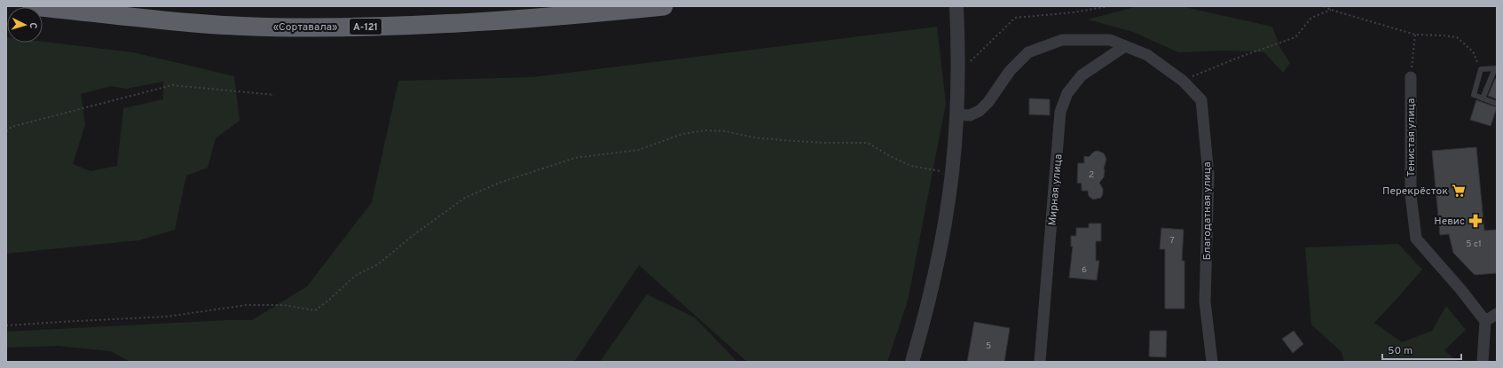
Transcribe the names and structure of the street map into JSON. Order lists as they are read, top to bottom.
{
  "streets": {
    "highway": ["«Сортавала»", "А-121"],
    "street": ["Тенистая улица", "Мирная улица", "Благодатная улица"]
  },
  "crossings": [
    ["Мирная улица", "Благодатная улица"]
  ],
  "places": {
    "supermarket": ["Перекрёсток"],
    "pharmacy": ["Невис"]
  },
  "house_numbers": [
    "2",
    "7",
    "5 с1",
    "6",
    "5"
  ],
  "scale_bar": "50 m",
  "north": "right"
}
